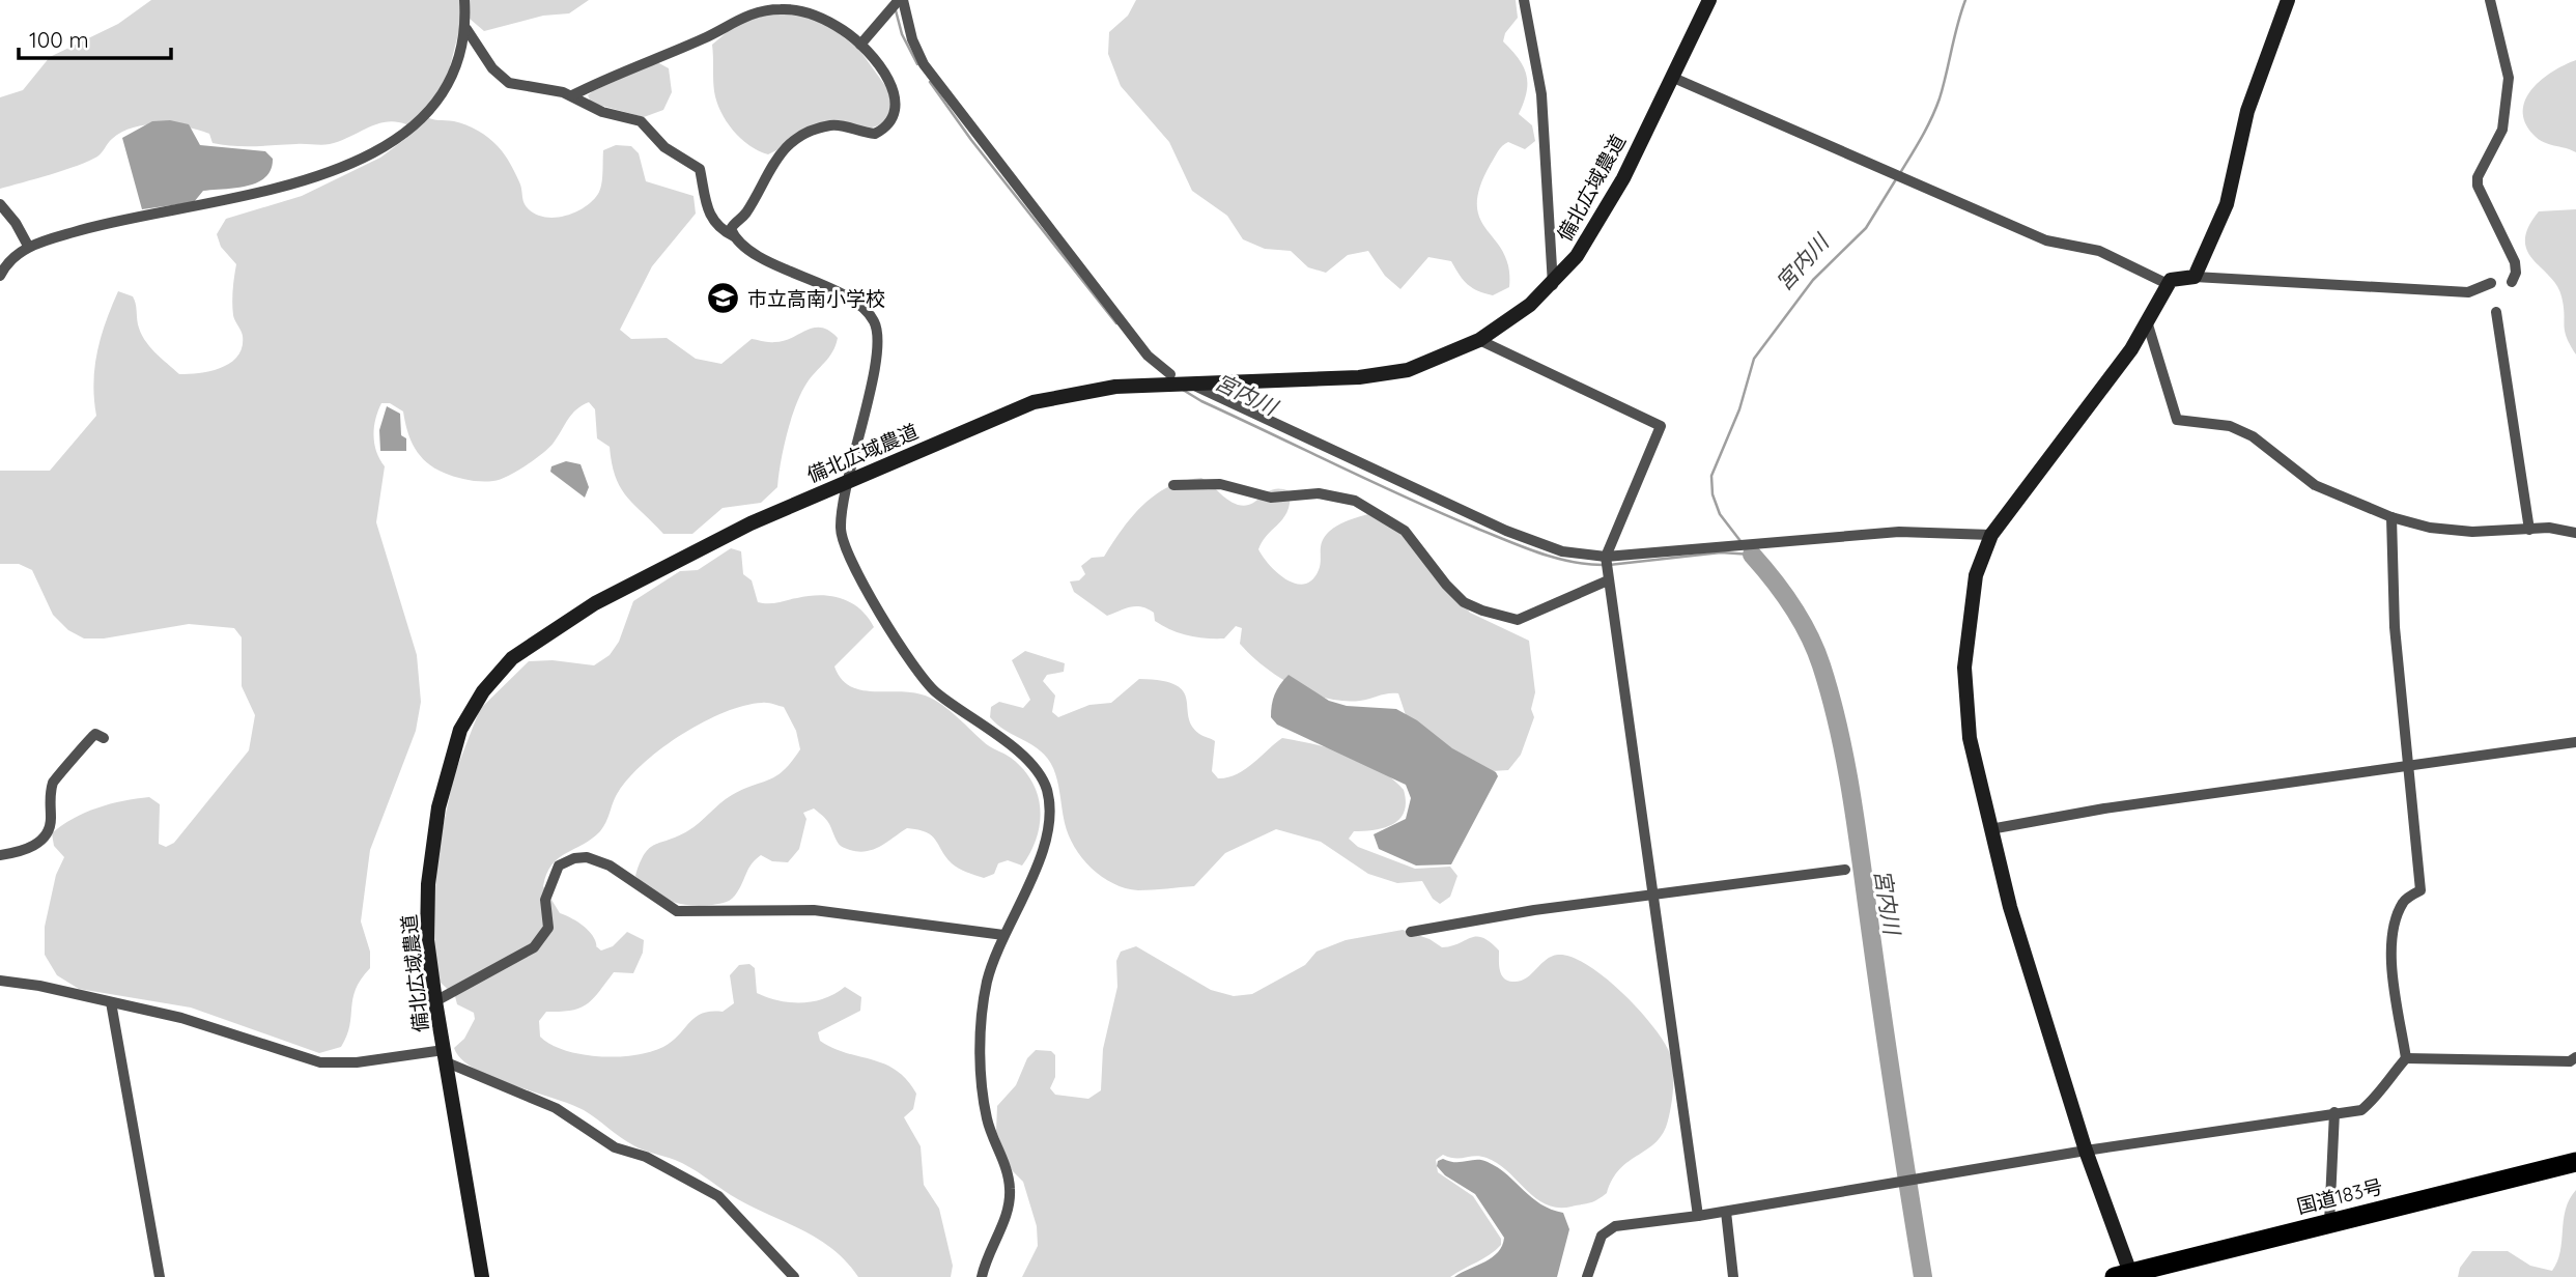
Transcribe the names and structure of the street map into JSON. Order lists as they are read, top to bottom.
{
  "streets": {
    "highway": ["国道183号"],
    "street": ["備北広域農道"]
  },
  "water": ["宮内川"],
  "places": {
    "school or university": ["市立高南小学校"]
  },
  "scale_bar": "100 m"
}
